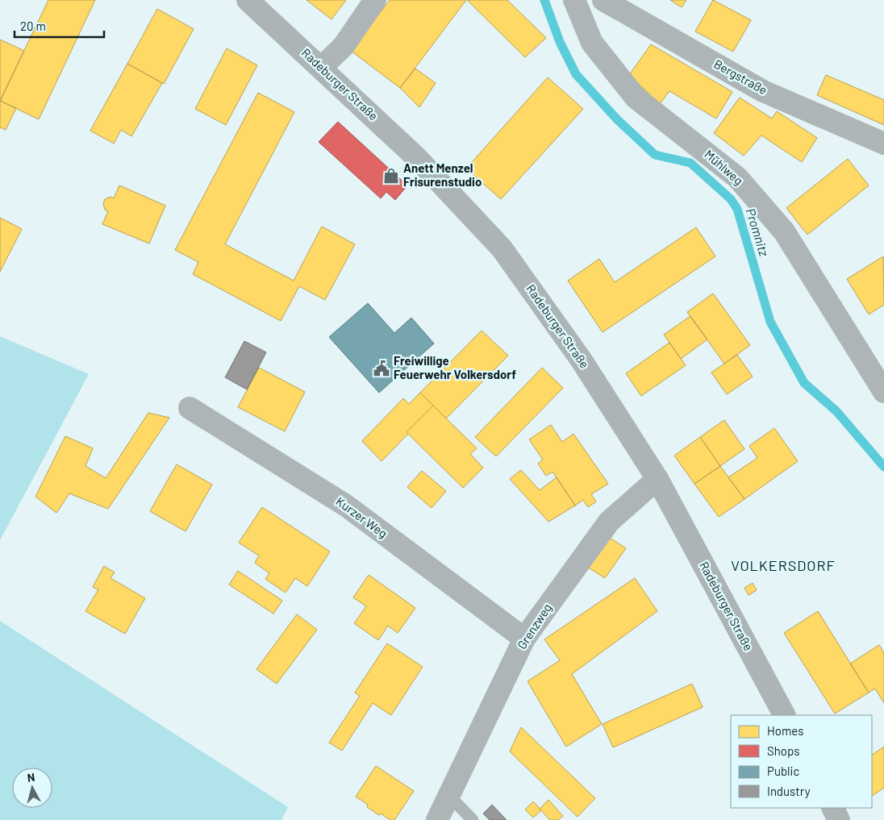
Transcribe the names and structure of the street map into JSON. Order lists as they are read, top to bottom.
{
  "streets": {
    "main road": ["Radeburger Straße"],
    "street": [
      "Bergstraße",
      "Mühlweg",
      "Kurzer Weg",
      "Grenzweg"
    ]
  },
  "crossings": [
    ["Radeburger Straße", "Grenzweg"],
    ["Kurzer Weg", "Grenzweg"]
  ],
  "districts": ["VOLKERSDORF"],
  "water": ["Promnitz"],
  "places": {
    "shop": ["Anett Menzel Frisurenstudio"],
    "public building": ["Freiwillige Feuerwehr Volkersdorf"]
  },
  "legend": [
    "Homes",
    "Shops",
    "Public",
    "Industry"
  ],
  "scale_bar": "20 m",
  "north": "top"
}
